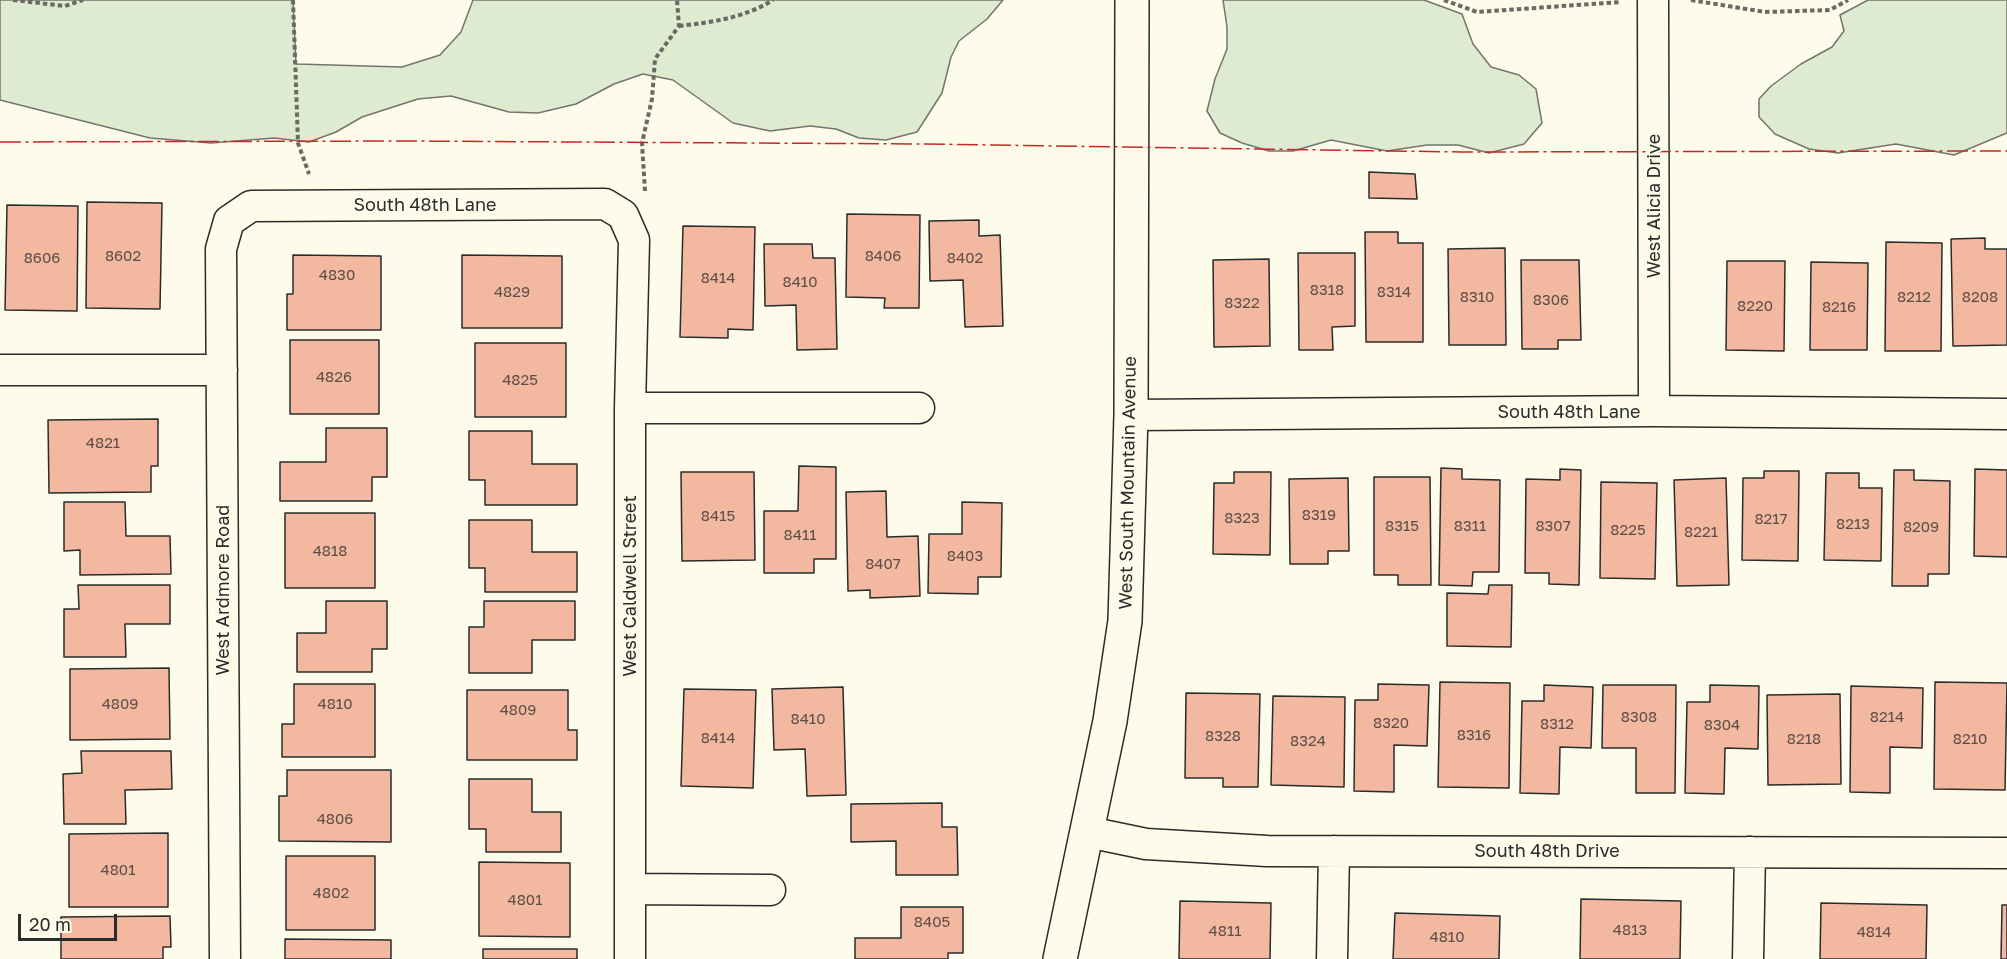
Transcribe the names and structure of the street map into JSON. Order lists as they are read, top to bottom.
{
  "streets": {
    "street": [
      "South 48th Lane",
      "West Alicia Drive",
      "West South Mountain Avenue",
      "West Caldwell Street",
      "West Ardmore Road",
      "South 48th Drive"
    ]
  },
  "crossings": [
    ["South 48th Lane", "West Alicia Drive"],
    ["South 48th Lane", "West South Mountain Avenue"],
    ["South 48th Lane", "West Caldwell Street"],
    ["South 48th Lane", "West Ardmore Road"],
    ["West South Mountain Avenue", "South 48th Drive"]
  ],
  "house_numbers": [
    "8602",
    "8406",
    "8606",
    "8402",
    "4830",
    "8414",
    "8410",
    "8318",
    "4829",
    "8314",
    "8310",
    "8212",
    "8208",
    "8306",
    "8322",
    "8220",
    "8216",
    "4826",
    "4825",
    "4821",
    "8319",
    "8415",
    "8323",
    "8217",
    "8213",
    "8315",
    "8311",
    "8307",
    "8209",
    "8225",
    "8221",
    "8411",
    "4818",
    "8403",
    "8407",
    "4809",
    "4810",
    "4809",
    "8308",
    "8214",
    "8410",
    "8320",
    "8312",
    "8304",
    "8316",
    "8328",
    "8414",
    "8218",
    "8210",
    "8324",
    "4806",
    "4801",
    "4802",
    "4801",
    "8405",
    "4813",
    "4811",
    "4814",
    "4810"
  ],
  "scale_bar": "20 m"
}
